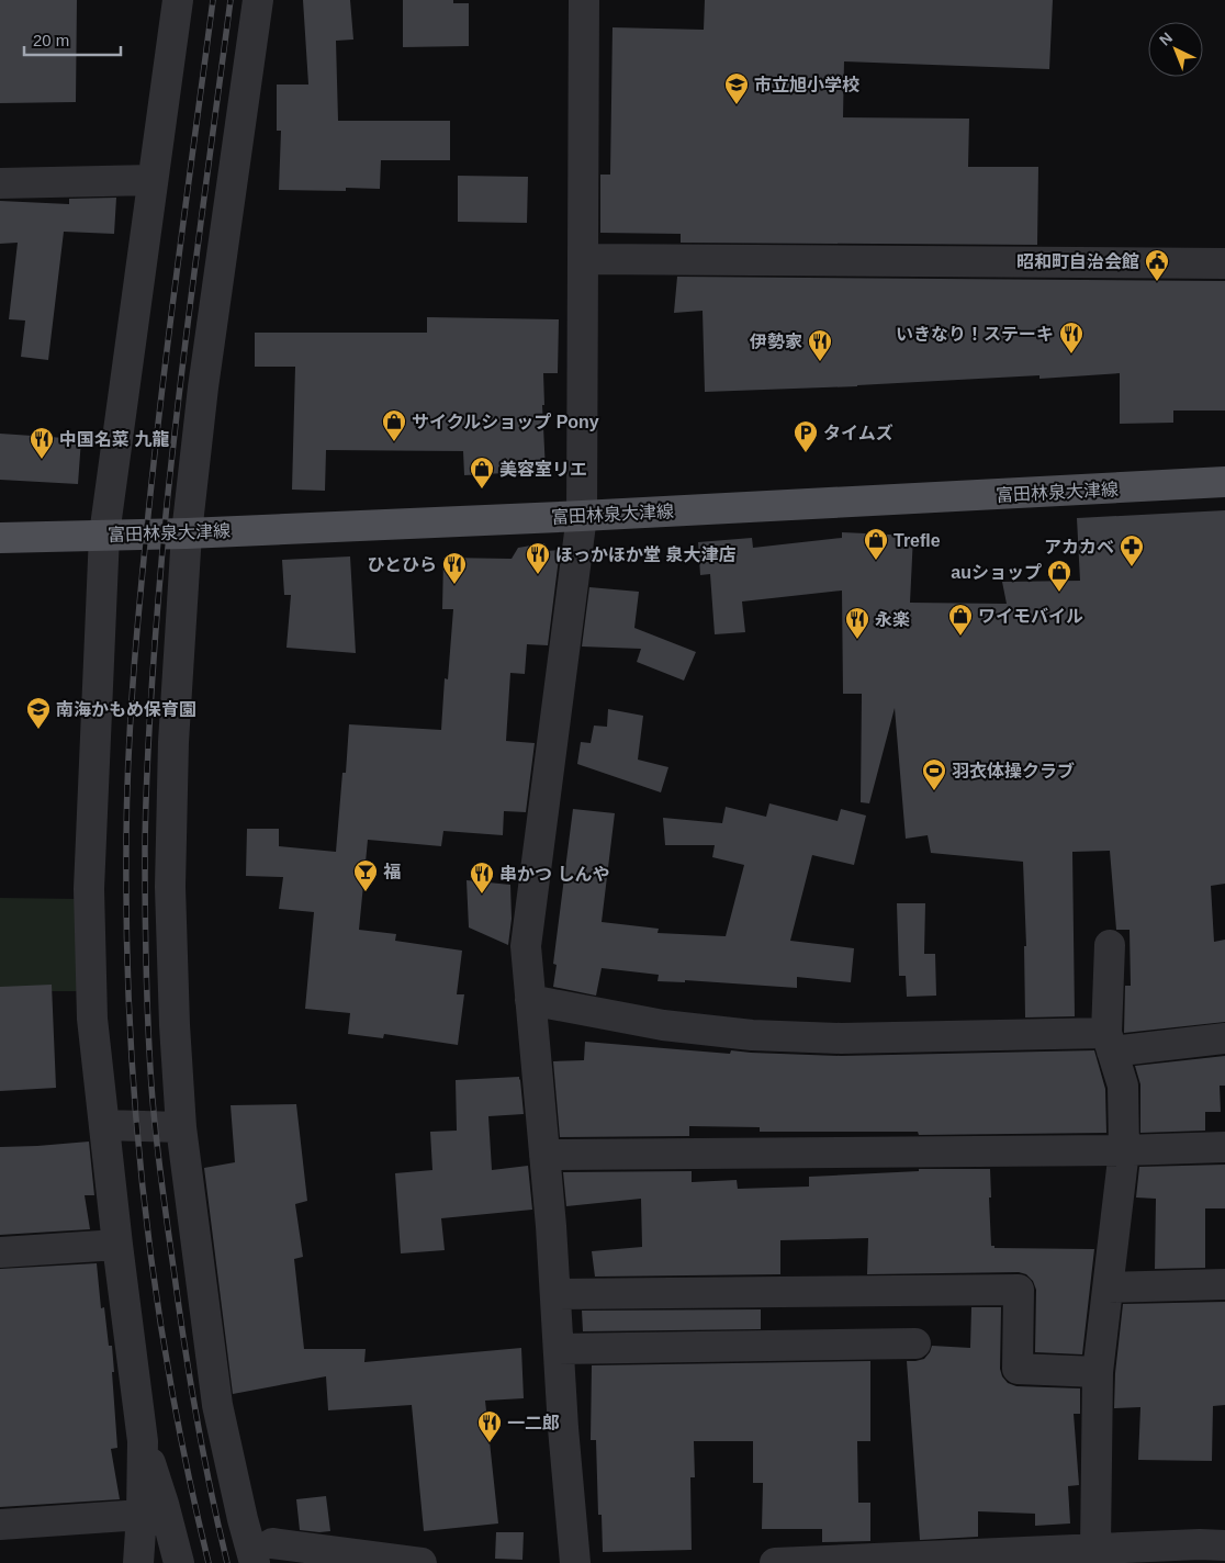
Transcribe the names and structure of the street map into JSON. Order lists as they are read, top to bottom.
{
  "streets": {
    "main road": ["富田林泉大津線"]
  },
  "places": {
    "school or university": ["市立旭小学校", "南海かもめ保育園"],
    "public building": ["昭和町自治会館"],
    "restaurant": [
      "いきなり！ステーキ",
      "伊勢家",
      "中国名菜 九龍",
      "ほっかほか堂 泉大津店",
      "ひとひら",
      "永楽",
      "串かつ しんや",
      "一二郎"
    ],
    "shop": [
      "サイクルショップ Pony",
      "美容室リエ",
      "Trefle",
      "auショップ",
      "ワイモバイル"
    ],
    "parking": ["タイムズ"],
    "pharmacy": ["アカカベ"],
    "sports": ["羽衣体操クラブ"],
    "bar": ["福"]
  },
  "scale_bar": "20 m",
  "north": "top left"
}
